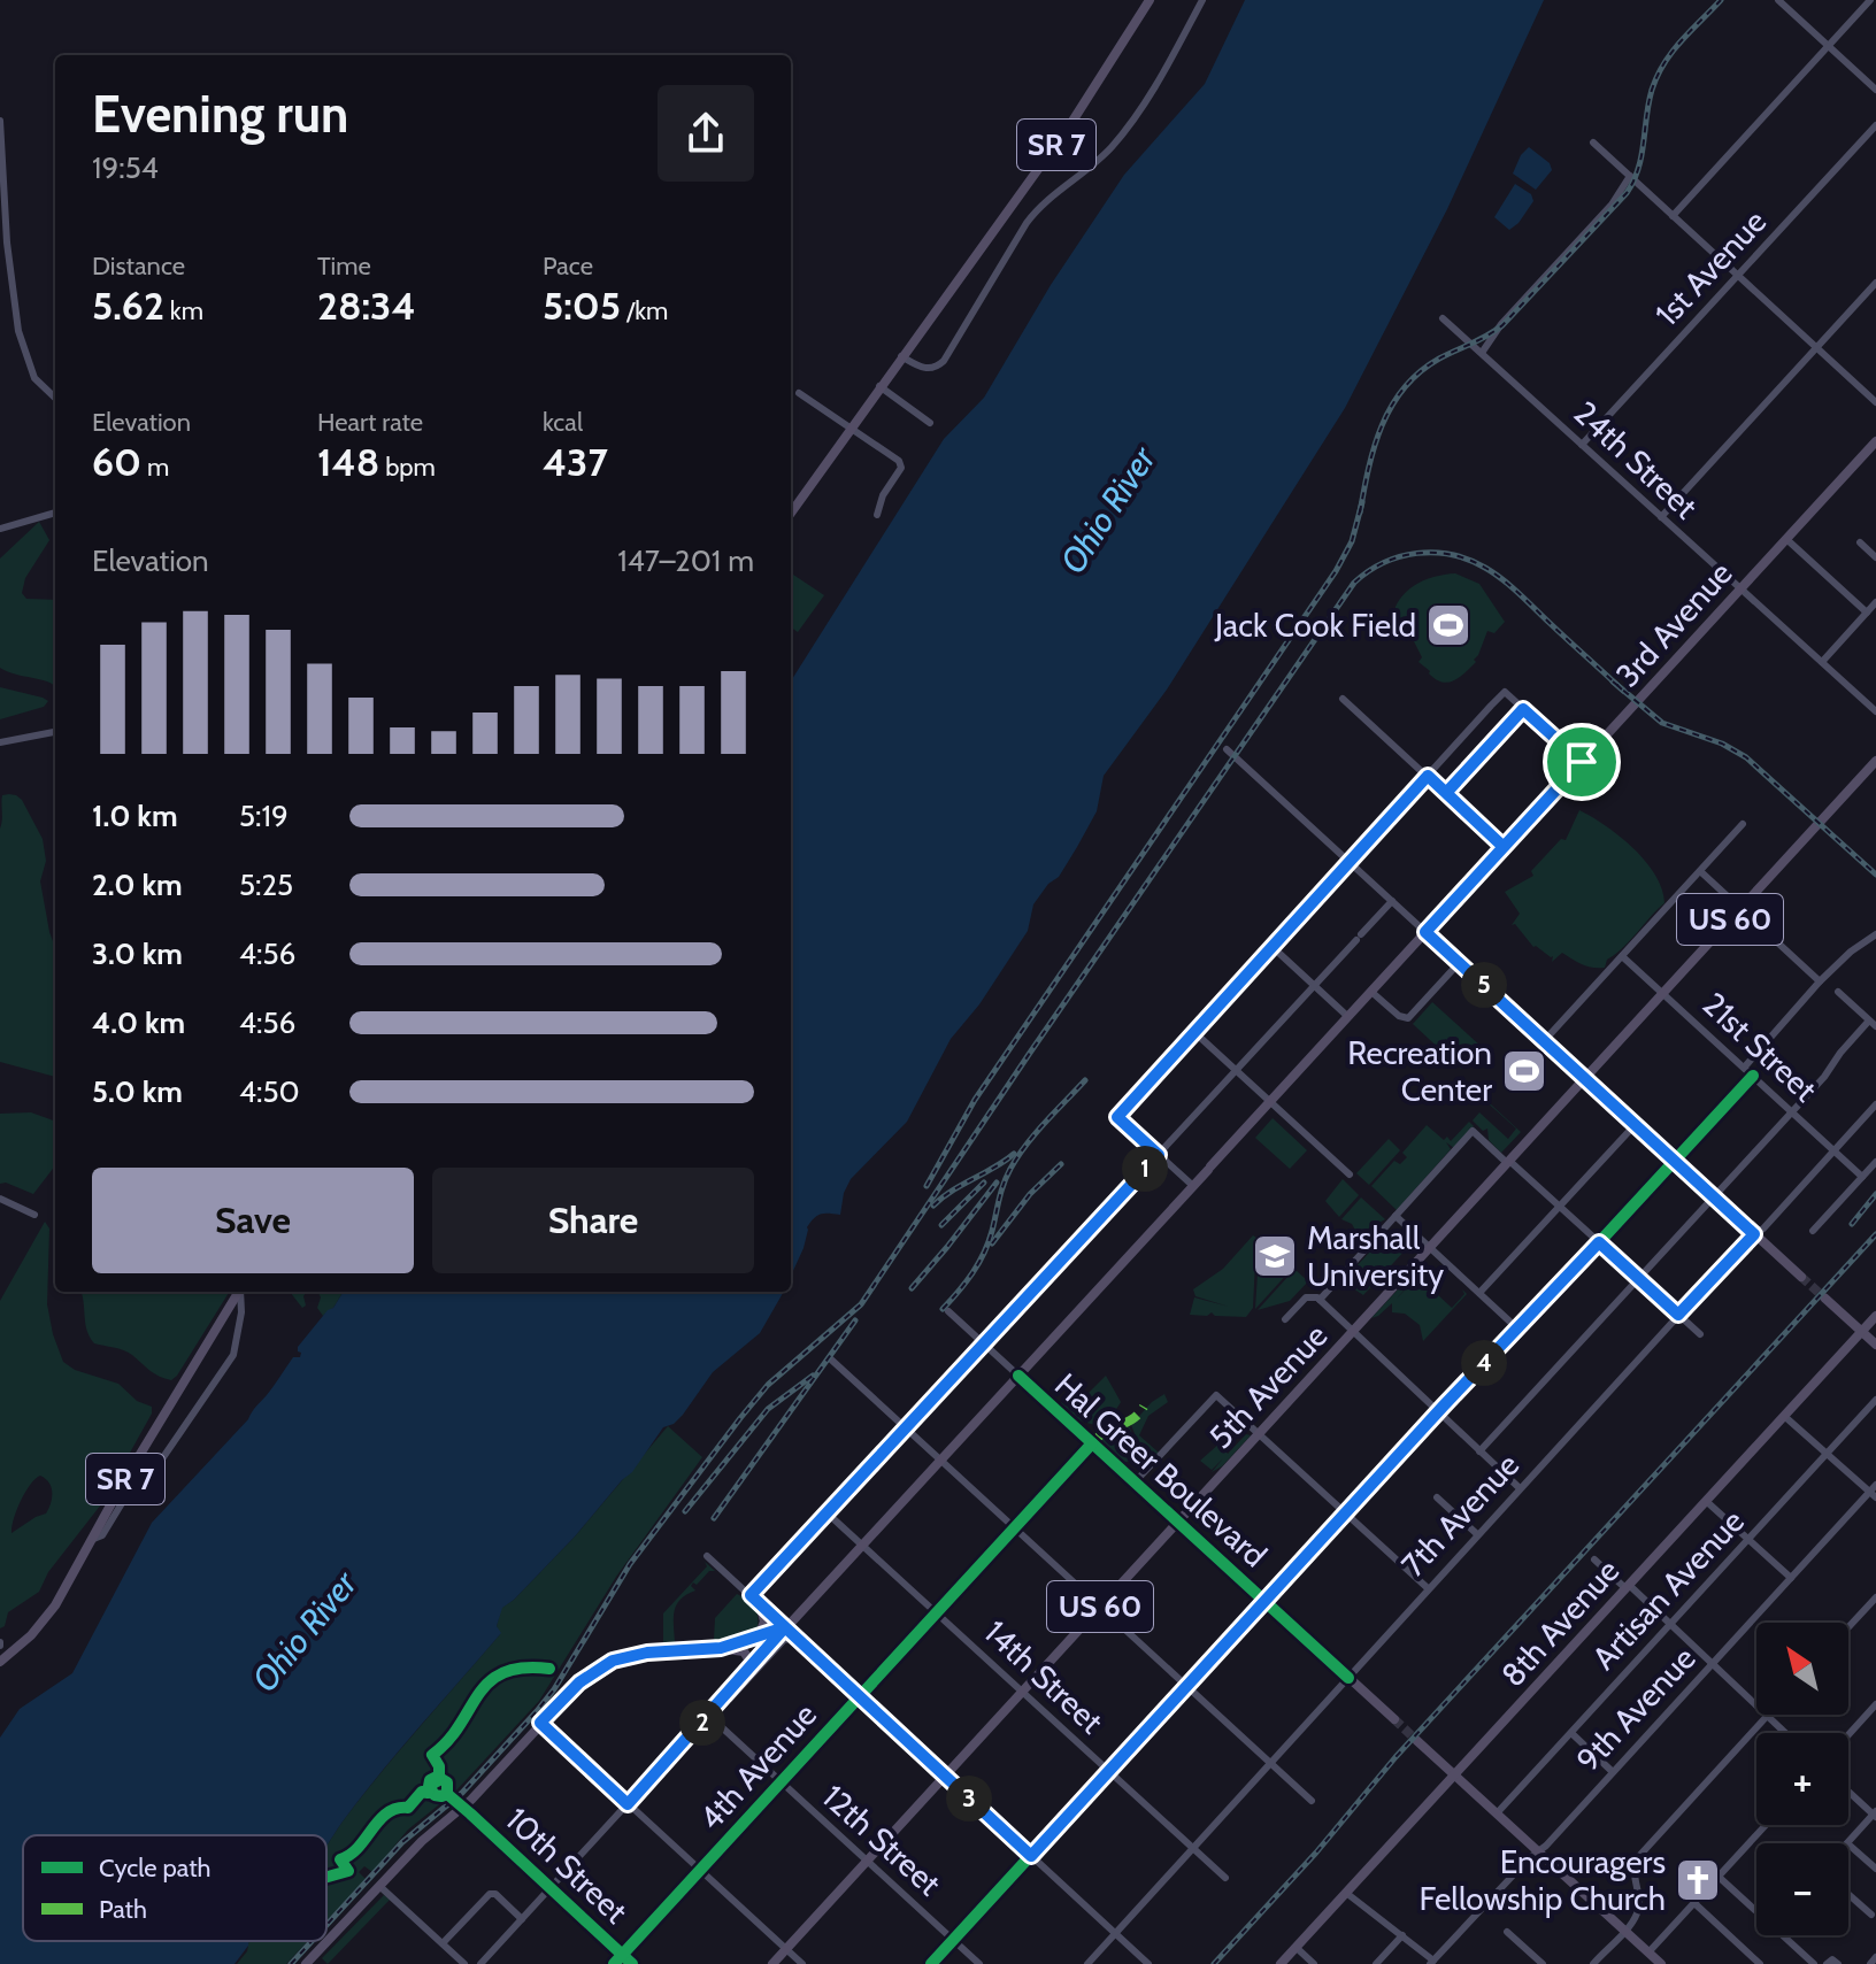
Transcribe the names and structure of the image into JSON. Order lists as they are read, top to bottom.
{
  "streets": {
    "main road": [
      "SR 7",
      "3rd Avenue",
      "US 60",
      "5th Avenue",
      "Hal Greer Boulevard",
      "8th Avenue"
    ],
    "street": [
      "1st Avenue",
      "24th Street",
      "21st Street",
      "7th Avenue",
      "Artisan Avenue",
      "14th Street",
      "9th Avenue",
      "4th Avenue",
      "12th Street",
      "10th Street"
    ]
  },
  "crossings": [
    ["1st Avenue", "24th Street"],
    ["24th Street", "3rd Avenue"],
    ["3rd Avenue", "Hal Greer Boulevard"],
    ["3rd Avenue", "14th Street"],
    ["3rd Avenue", "12th Street"],
    ["3rd Avenue", "10th Street"],
    ["21st Street", "5th Avenue"],
    ["21st Street", "7th Avenue"],
    ["5th Avenue", "Hal Greer Boulevard"],
    ["5th Avenue", "14th Street"],
    ["5th Avenue", "12th Street"],
    ["Hal Greer Boulevard", "7th Avenue"],
    ["Hal Greer Boulevard", "4th Avenue"],
    ["7th Avenue", "14th Street"],
    ["14th Street", "4th Avenue"],
    ["4th Avenue", "12th Street"],
    ["4th Avenue", "10th Street"]
  ],
  "water": ["Ohio River"],
  "places": {
    "sports": ["Jack Cook Field", "Recreation Center"],
    "school or university": ["Marshall University"],
    "church": ["Encouragers Fellowship Church"]
  },
  "legend": ["Cycle path", "Path"],
  "north": "top left",
  "page": {
    "heading": ["Evening run", "19:54"],
    "stats": [
      ["Distance", "5.62 km"],
      ["Time", "28:34"],
      ["Pace", "5:05 /km"],
      ["Elevation", "60 m"],
      ["Heart rate", "148 bpm"],
      ["kcal", "437"]
    ],
    "chart": ["Elevation", "147–201 m"],
    "list": [
      {
        "name": "1.0 km",
        "note": "5:19"
      },
      {
        "name": "2.0 km",
        "note": "5:25"
      },
      {
        "name": "3.0 km",
        "note": "4:56"
      },
      {
        "name": "4.0 km",
        "note": "4:56"
      },
      {
        "name": "5.0 km",
        "note": "4:50"
      }
    ],
    "pins": [
      "5",
      "1",
      "4",
      "2",
      "3"
    ],
    "buttons": ["Save", "Share"],
    "map_buttons": ["+", "−"]
  }
}
